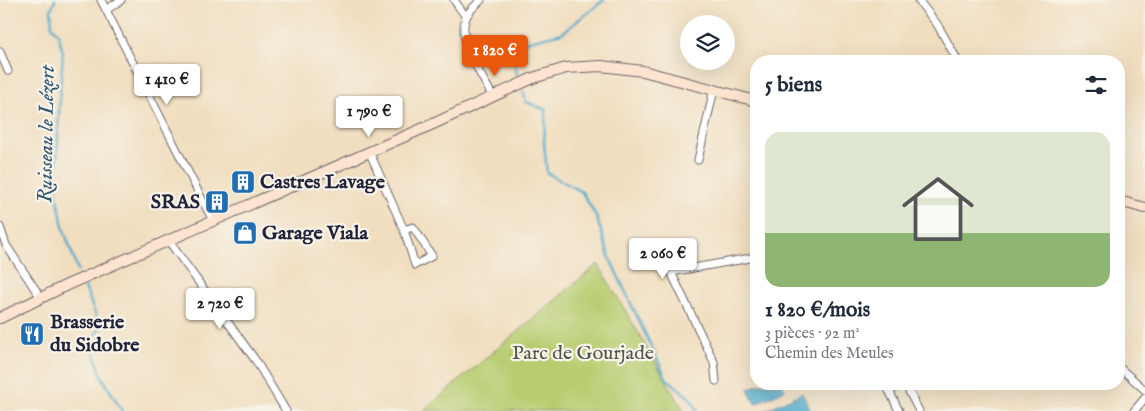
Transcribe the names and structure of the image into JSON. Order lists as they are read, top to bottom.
{
  "water": ["Ruisseau le Lézert"],
  "parks": ["Parc de Gourjade"],
  "places": {
    "building": ["Castres Lavage", "SRAS"],
    "shop": ["Garage Viala"],
    "restaurant": ["Brasserie du Sidobre"]
  },
  "page": {
    "price": [
      "1 820 €",
      "1 410 €",
      "1 790 €",
      "2 060 €",
      "2 720 €"
    ],
    "heading": "5 biens",
    "list": [
      {
        "name": "1 820 €/mois",
        "note": "3 pièces · 92 m² · Chemin des Meules"
      }
    ]
  }
}
